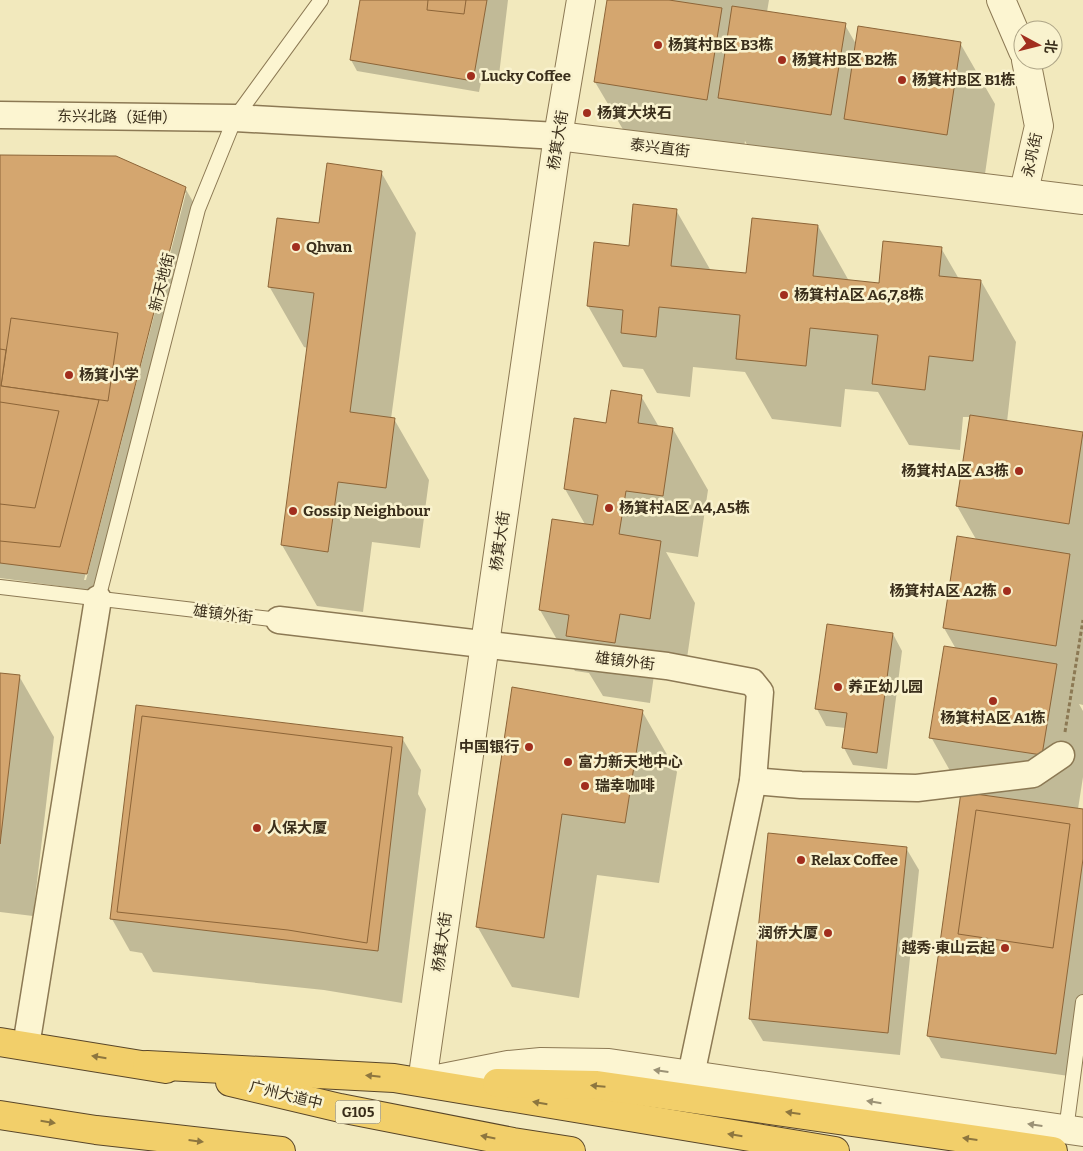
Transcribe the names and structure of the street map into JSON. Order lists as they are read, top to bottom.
{
  "streets": {
    "highway": ["广州大道中", "G105"],
    "street": [
      "东兴北路（延伸）",
      "杨箕大街",
      "泰兴直街",
      "永巩街",
      "雄镇外街"
    ],
    "lane": ["新天地街"]
  },
  "crossings": [
    ["东兴北路（延伸）", "泰兴直街"],
    ["东兴北路（延伸）", "新天地街"],
    ["杨箕大街", "泰兴直街"],
    ["杨箕大街", "雄镇外街"],
    ["泰兴直街", "永巩街"],
    ["泰兴直街", "新天地街"],
    ["新天地街", "雄镇外街"]
  ],
  "places": [
    "杨箕村B区 B3栋",
    "杨箕村B区 B2栋",
    "Lucky Coffee",
    "杨箕村B区 B1栋",
    "杨箕大块石",
    "Qhvan",
    "杨箕村A区 A6,7,8栋",
    "杨箕小学",
    "杨箕村A区 A3栋",
    "杨箕村A区 A4,A5栋",
    "Gossip Neighbour",
    "杨箕村A区 A2栋",
    "养正幼儿园",
    "杨箕村A区 A1栋",
    "中国银行",
    "富力新天地中心",
    "瑞幸咖啡",
    "人保大厦",
    "Relax Coffee",
    "润侨大厦",
    "越秀·東山云起"
  ],
  "north": "right"
}
